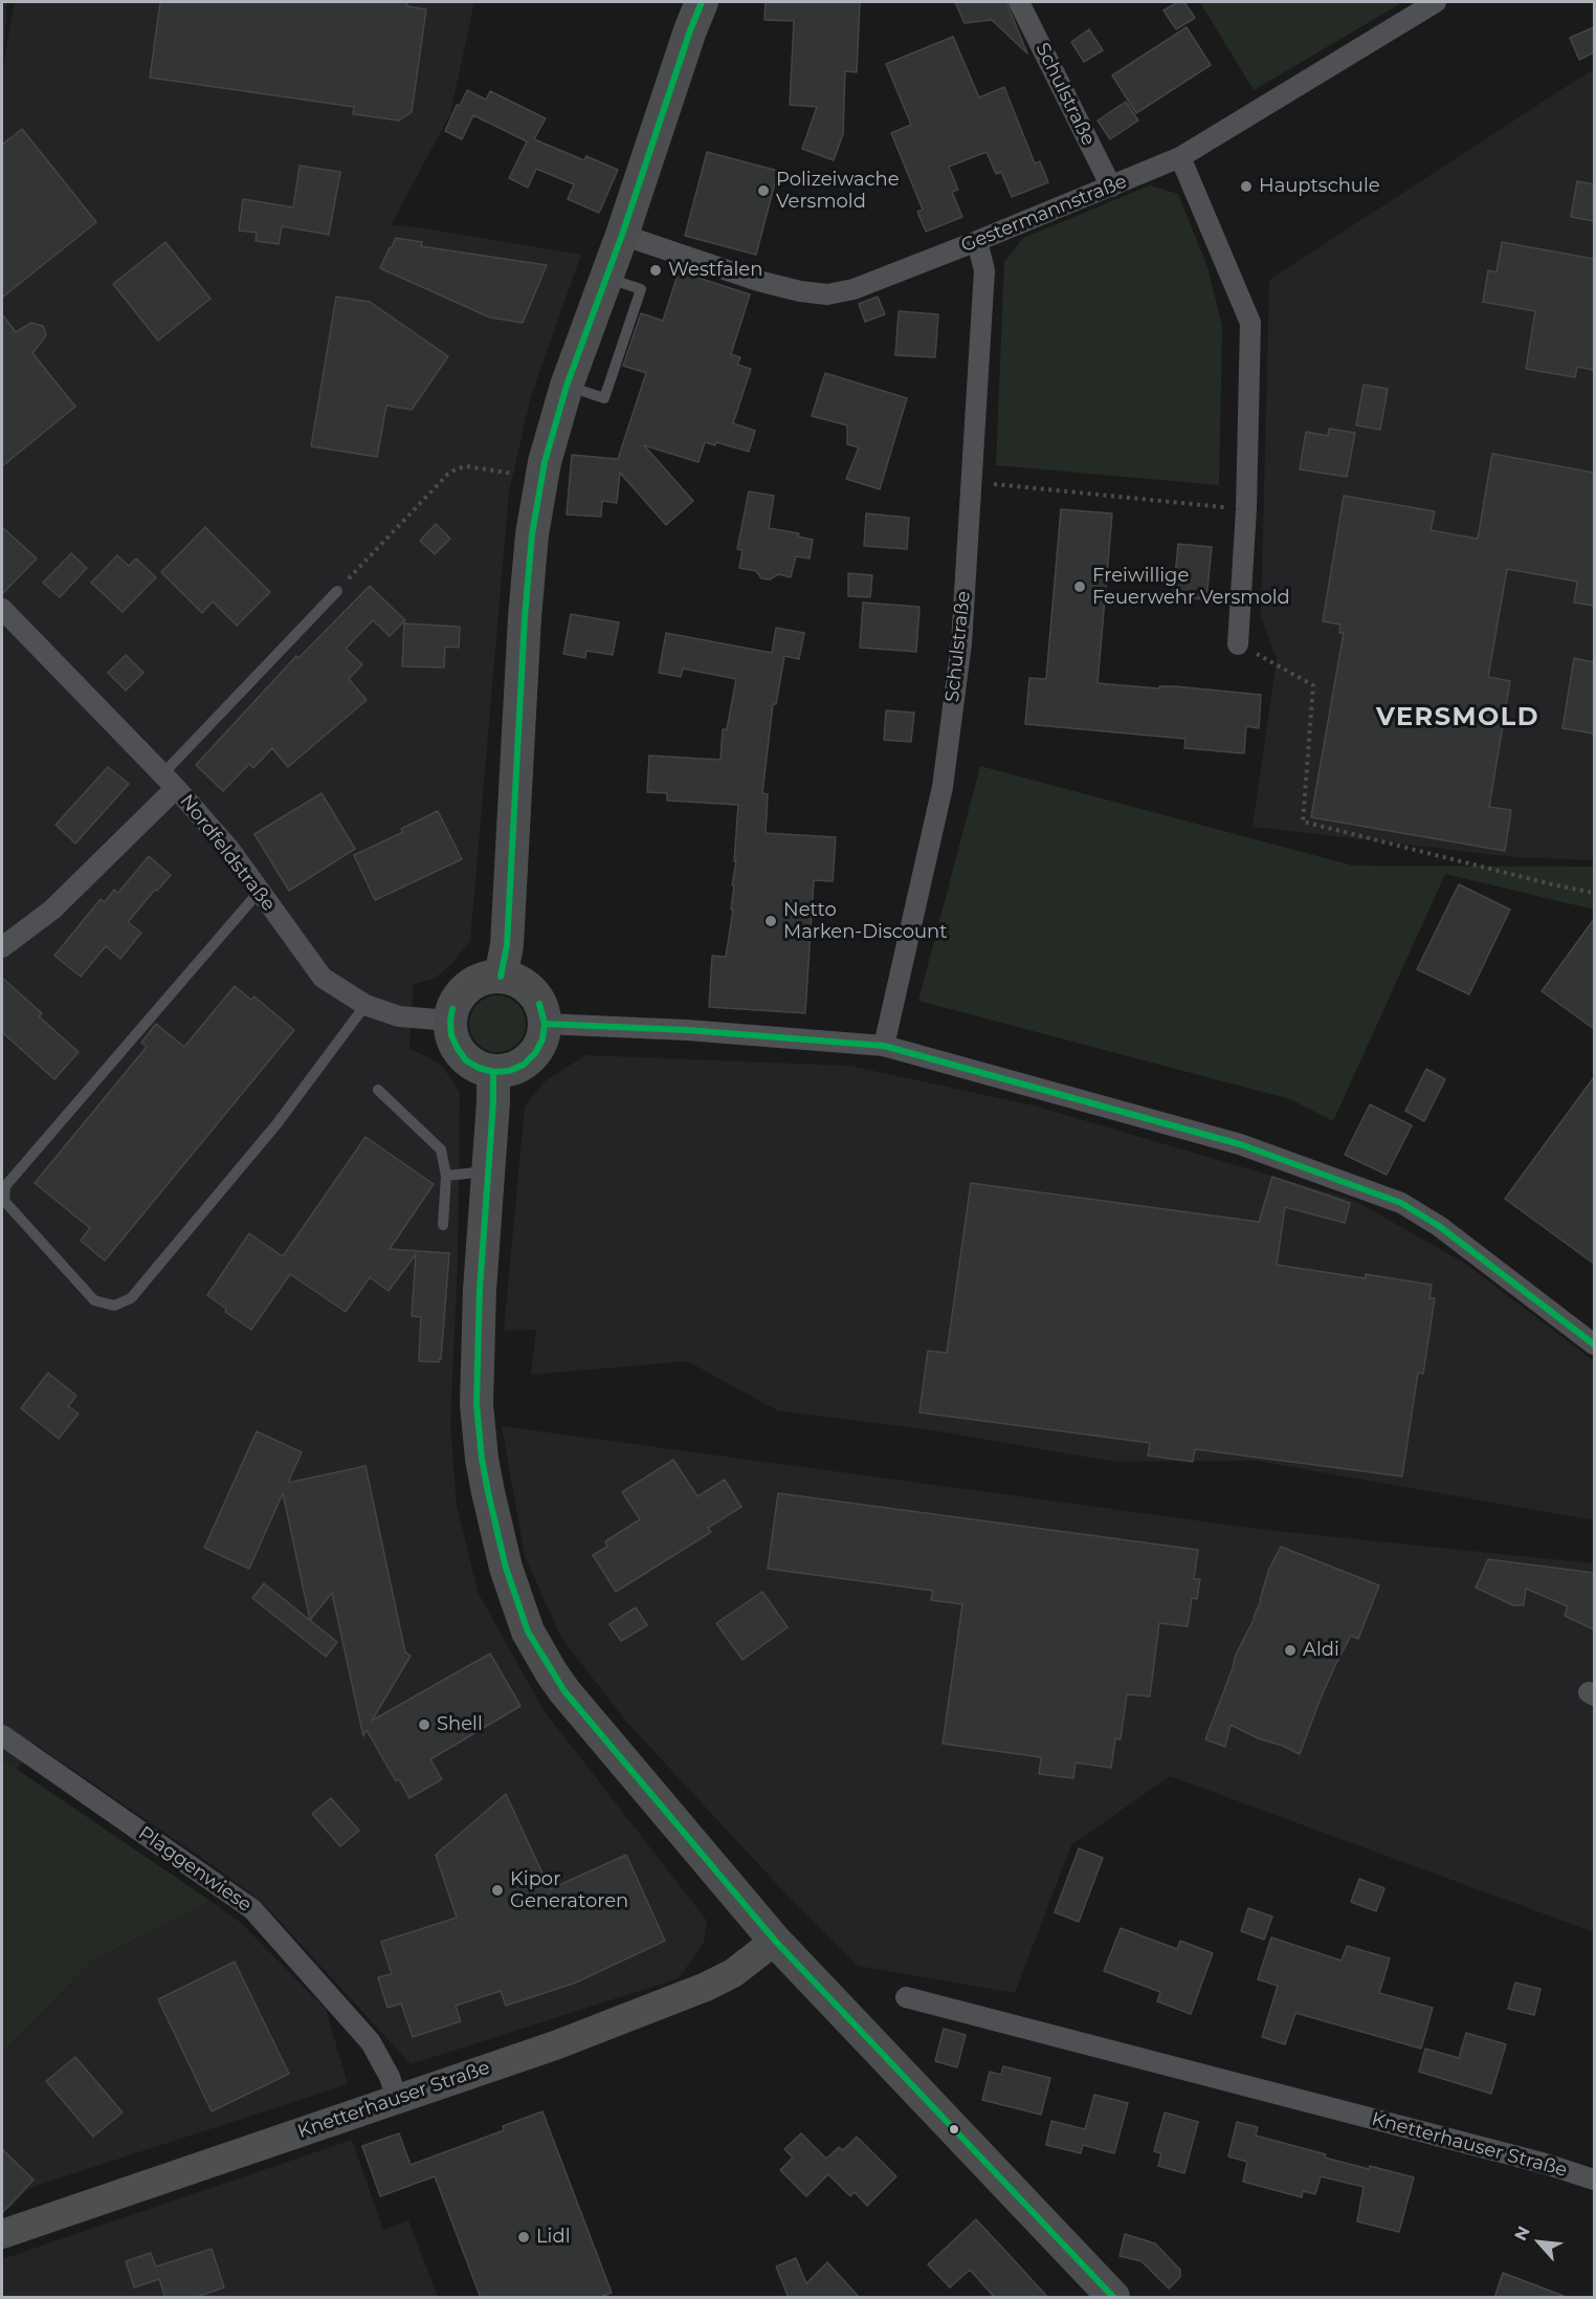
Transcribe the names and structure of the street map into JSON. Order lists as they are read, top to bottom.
{
  "streets": {
    "street": [
      "Schulstraße",
      "Gestermannstraße",
      "Nordfeldstraße",
      "Plaggenwiese",
      "Knetterhauser Straße"
    ]
  },
  "crossings": [
    ["Schulstraße", "Gestermannstraße"],
    ["Plaggenwiese", "Knetterhauser Straße"]
  ],
  "districts": ["VERSMOLD"],
  "places": [
    "Hauptschule",
    "Polizeiwache Versmold",
    "Westfalen",
    "Freiwillige Feuerwehr Versmold",
    "Netto Marken-Discount",
    "Aldi",
    "Shell",
    "Kipor Generatoren",
    "Lidl"
  ],
  "north": "top left"
}
